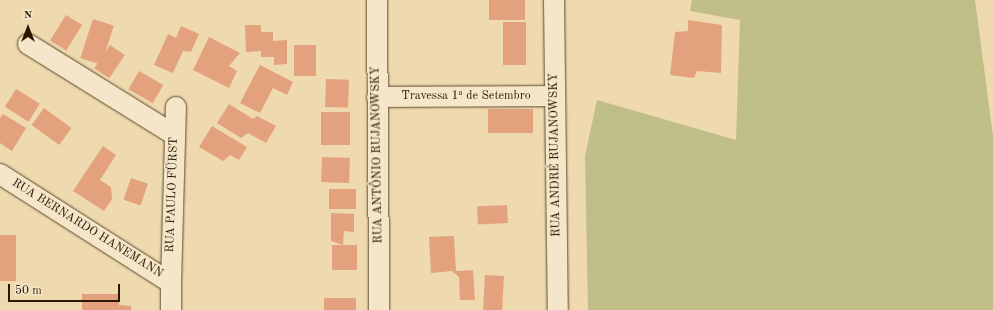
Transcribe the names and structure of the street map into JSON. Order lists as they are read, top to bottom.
{
  "streets": {
    "street": [
      "Travessa 1º de Setembro",
      "RUA ANTÔNIO RUJANOWSKY",
      "RUA ANDRÉ RUJANOWSKY",
      "RUA PAULO FÜRST",
      "RUA BERNARDO HANEMANN"
    ]
  },
  "crossings": [
    ["Travessa 1º de Setembro", "RUA ANTÔNIO RUJANOWSKY"],
    ["Travessa 1º de Setembro", "RUA ANDRÉ RUJANOWSKY"],
    ["RUA PAULO FÜRST", "RUA BERNARDO HANEMANN"]
  ],
  "scale_bar": "50 m",
  "north": "top"
}
